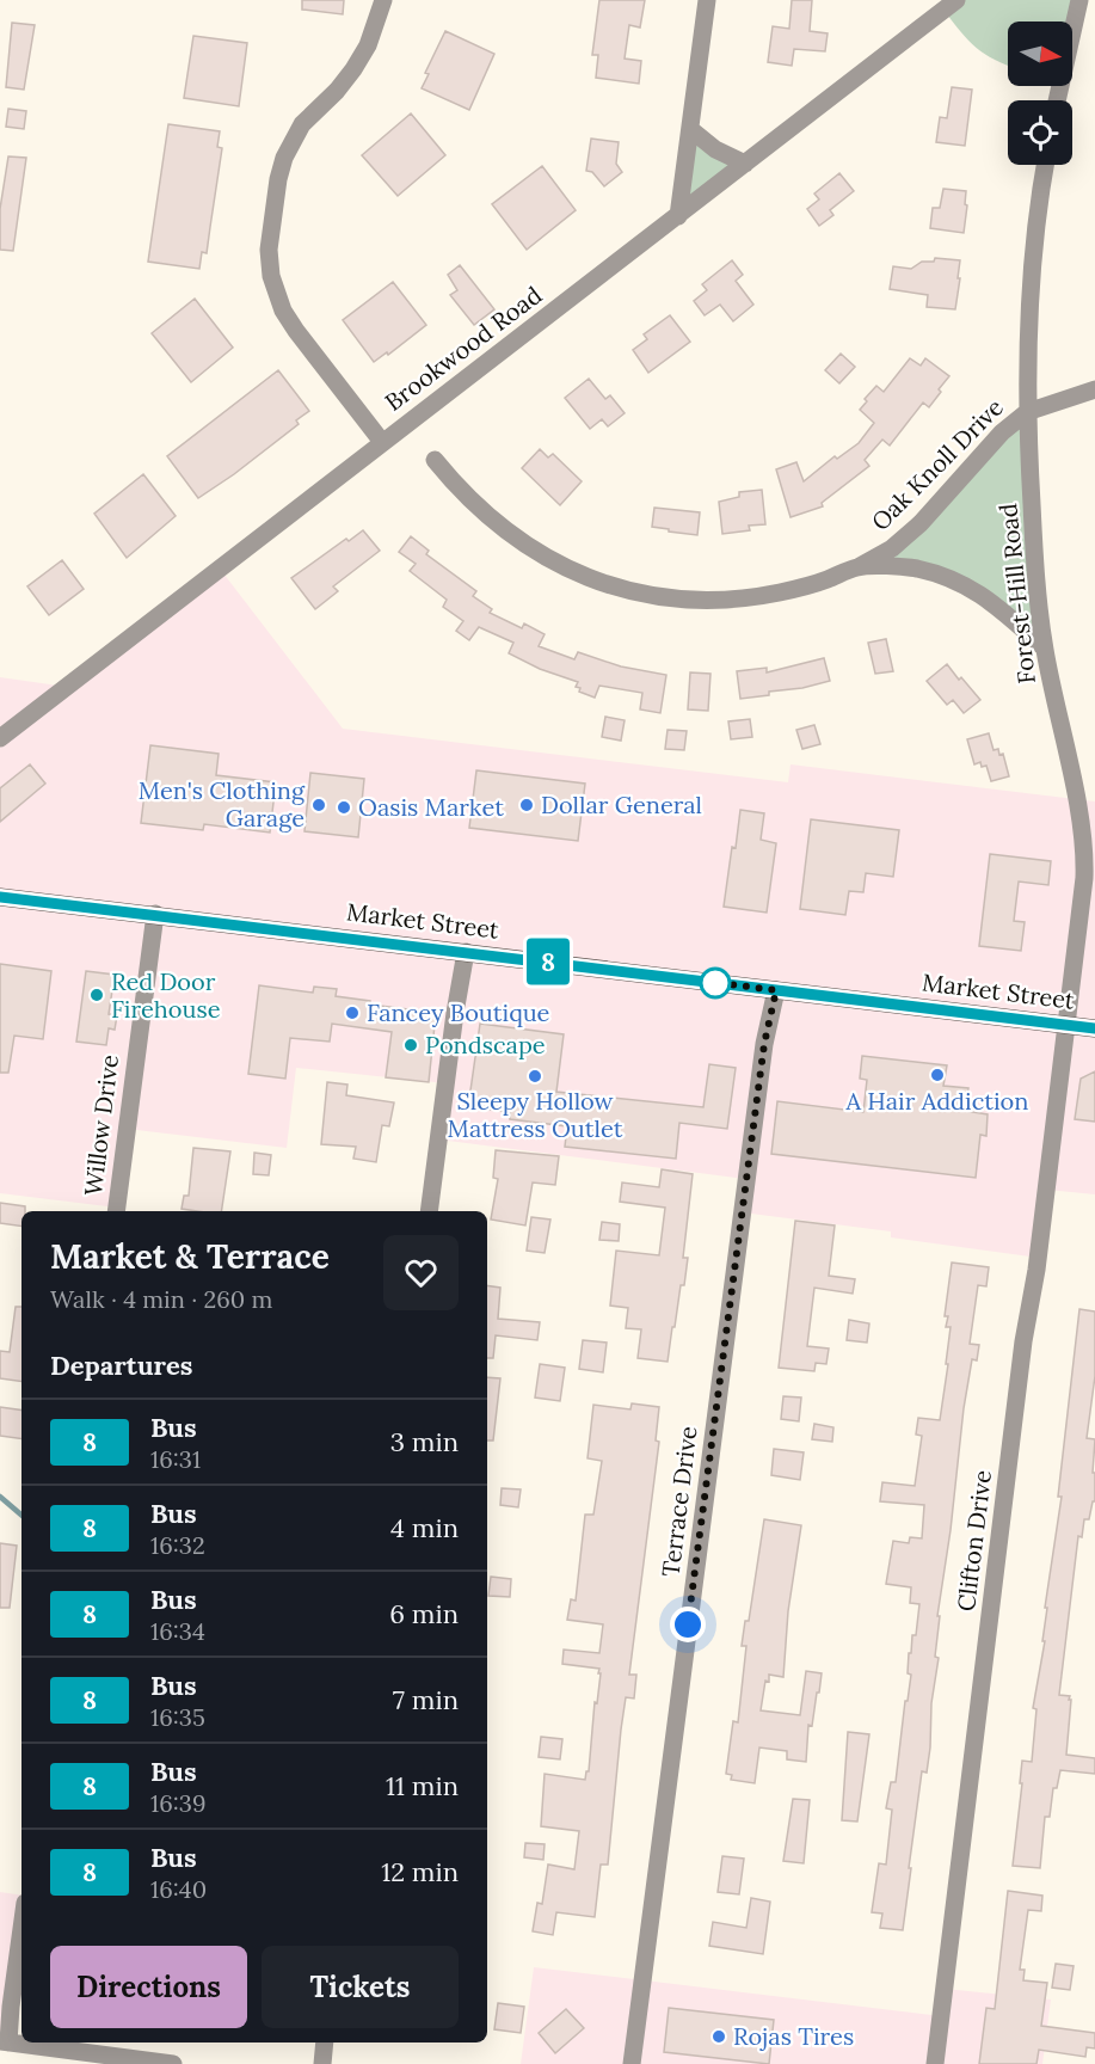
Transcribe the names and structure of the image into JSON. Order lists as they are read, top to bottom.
{
  "streets": {
    "main road": ["Market Street"],
    "street": [
      "Brookwood Road",
      "Oak Knoll Drive",
      "Forest-Hill Road",
      "Willow Drive",
      "Terrace Drive",
      "Clifton Drive"
    ]
  },
  "crossings": [
    ["Oak Knoll Drive", "Forest-Hill Road"],
    ["Forest-Hill Road", "Market Street"],
    ["Forest-Hill Road", "Clifton Drive"],
    ["Market Street", "Willow Drive"],
    ["Market Street", "Terrace Drive"],
    ["Market Street", "Clifton Drive"]
  ],
  "places": [
    "Men's Clothing Garage",
    "Dollar General",
    "Oasis Market",
    "Red Door Firehouse",
    "Fancey Boutique",
    "Pondscape",
    "A Hair Addiction",
    "Sleepy Hollow Mattress Outlet",
    "Rojas Tires"
  ],
  "lines": ["bus line 8"],
  "north": "right",
  "page": {
    "on_map": "8",
    "heading": [
      ["Market & Terrace", "Walk · 4 min · 260 m"],
      "Departures"
    ],
    "list": [
      {
        "mark": "8",
        "name": "Bus",
        "note": "16:31",
        "value": "3 min"
      },
      {
        "mark": "8",
        "name": "Bus",
        "note": "16:32",
        "value": "4 min"
      },
      {
        "mark": "8",
        "name": "Bus",
        "note": "16:34",
        "value": "6 min"
      },
      {
        "mark": "8",
        "name": "Bus",
        "note": "16:35",
        "value": "7 min"
      },
      {
        "mark": "8",
        "name": "Bus",
        "note": "16:39",
        "value": "11 min"
      },
      {
        "mark": "8",
        "name": "Bus",
        "note": "16:40",
        "value": "12 min"
      }
    ],
    "buttons": ["Directions", "Tickets"]
  }
}
